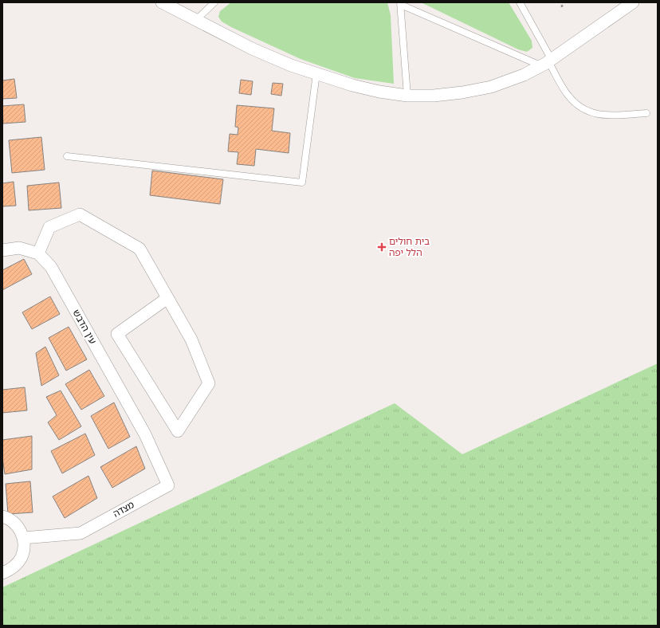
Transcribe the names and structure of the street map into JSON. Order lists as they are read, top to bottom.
{
  "streets": {
    "street": ["עין הדבש", "מצדה"]
  },
  "crossings": [
    ["עין הדבש", "מצדה"]
  ],
  "places": {
    "health": ["בית חולים הלל יפה"]
  }
}
